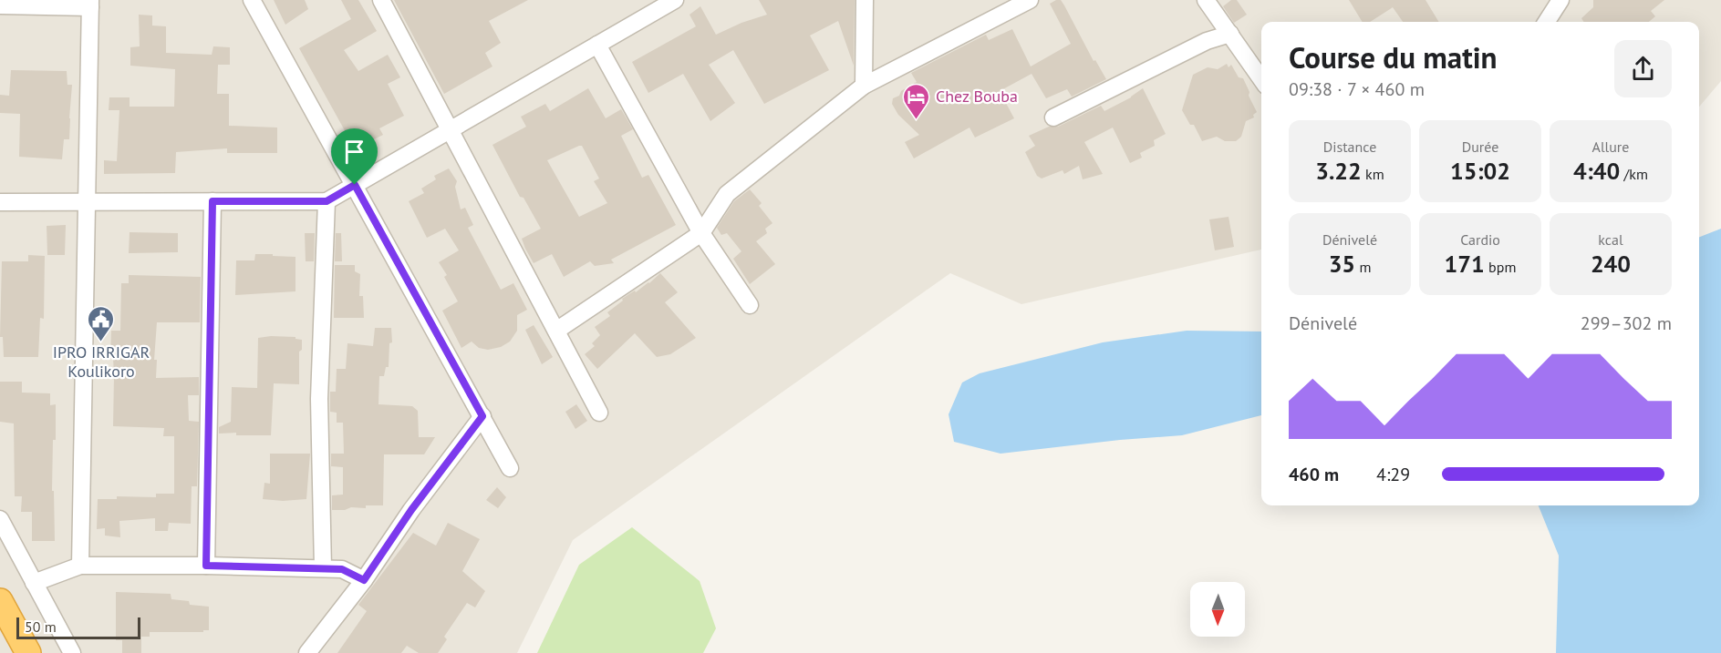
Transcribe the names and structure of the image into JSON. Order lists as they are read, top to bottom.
{
  "places": {
    "hotel": ["Chez Bouba"],
    "public building": ["IPRO IRRIGAR Koulikoro"]
  },
  "scale_bar": "50 m",
  "north": "bottom",
  "page": {
    "heading": ["Course du matin", "09:38 · 7 × 460 m"],
    "stats": [
      ["Distance", "3.22 km"],
      ["Durée", "15:02"],
      ["Allure", "4:40 /km"],
      ["Dénivelé", "35 m"],
      ["Cardio", "171 bpm"],
      ["kcal", "240"]
    ],
    "chart": ["Dénivelé", "299–302 m"],
    "list": [
      {
        "name": "460 m",
        "note": "4:29"
      }
    ],
    "scale": "50 m"
  }
}
